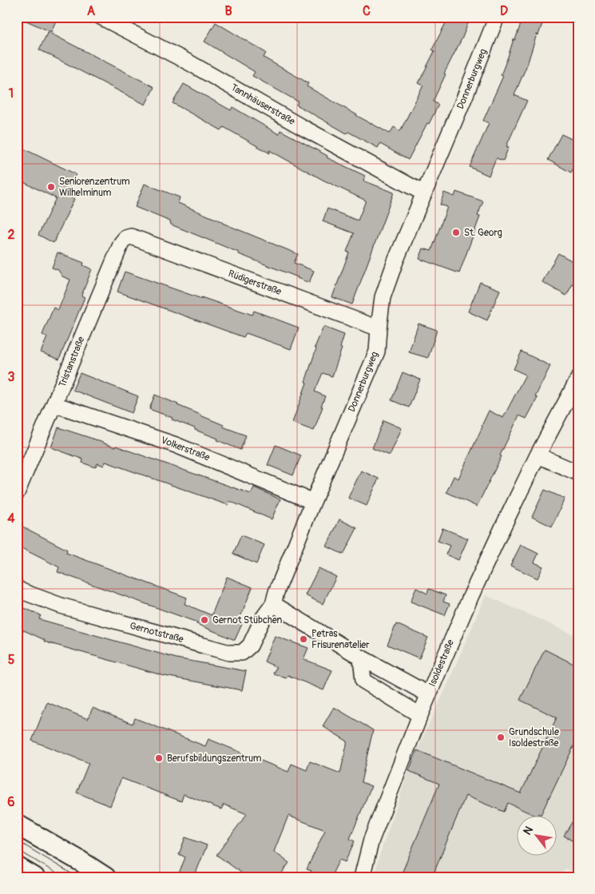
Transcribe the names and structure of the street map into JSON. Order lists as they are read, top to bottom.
{
  "streets": {
    "street": [
      "Donnerburgweg",
      "Tannhäuserstraße",
      "Rüdigerstraße",
      "Tristanstraße",
      "Volkerstraße",
      "Gernotstraße",
      "Isoldestraße"
    ]
  },
  "crossings": [
    ["Donnerburgweg", "Tannhäuserstraße"],
    ["Donnerburgweg", "Rüdigerstraße"],
    ["Donnerburgweg", "Volkerstraße"],
    ["Donnerburgweg", "Gernotstraße"],
    ["Rüdigerstraße", "Tristanstraße"],
    ["Tristanstraße", "Volkerstraße"]
  ],
  "places": [
    "Seniorenzentrum Wilhelminum",
    "St. Georg",
    "Gernot Stübchen",
    "Petras Frisurenatelier",
    "Grundschule Isoldestraße",
    "Berufsbildungszentrum"
  ],
  "north": "top left",
  "grid": {
    "columns": [
      "A",
      "B",
      "C",
      "D"
    ],
    "rows": [
      "1",
      "2",
      "3",
      "4",
      "5",
      "6"
    ]
  }
}
